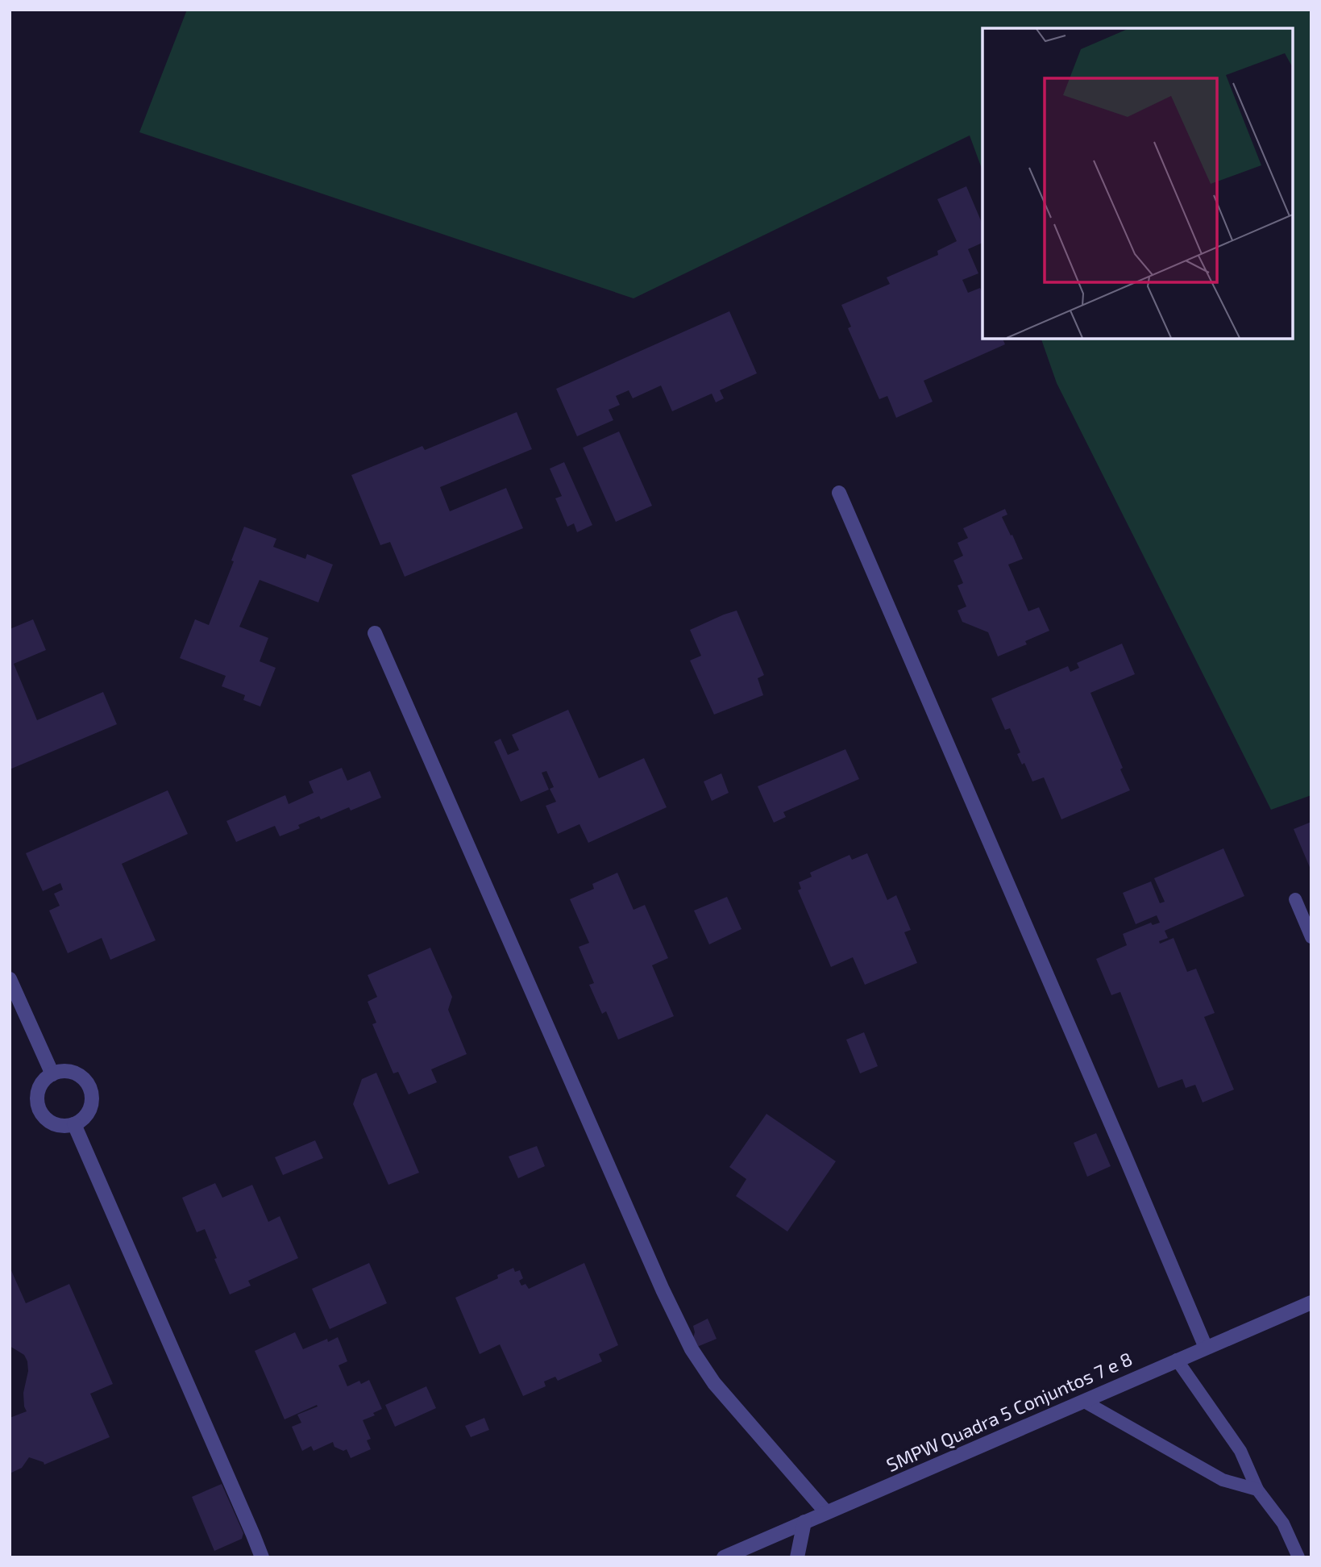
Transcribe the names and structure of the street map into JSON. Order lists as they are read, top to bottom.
{
  "streets": {
    "street": ["SMPW Quadra 5 Conjuntos 7 e 8"]
  }
}
